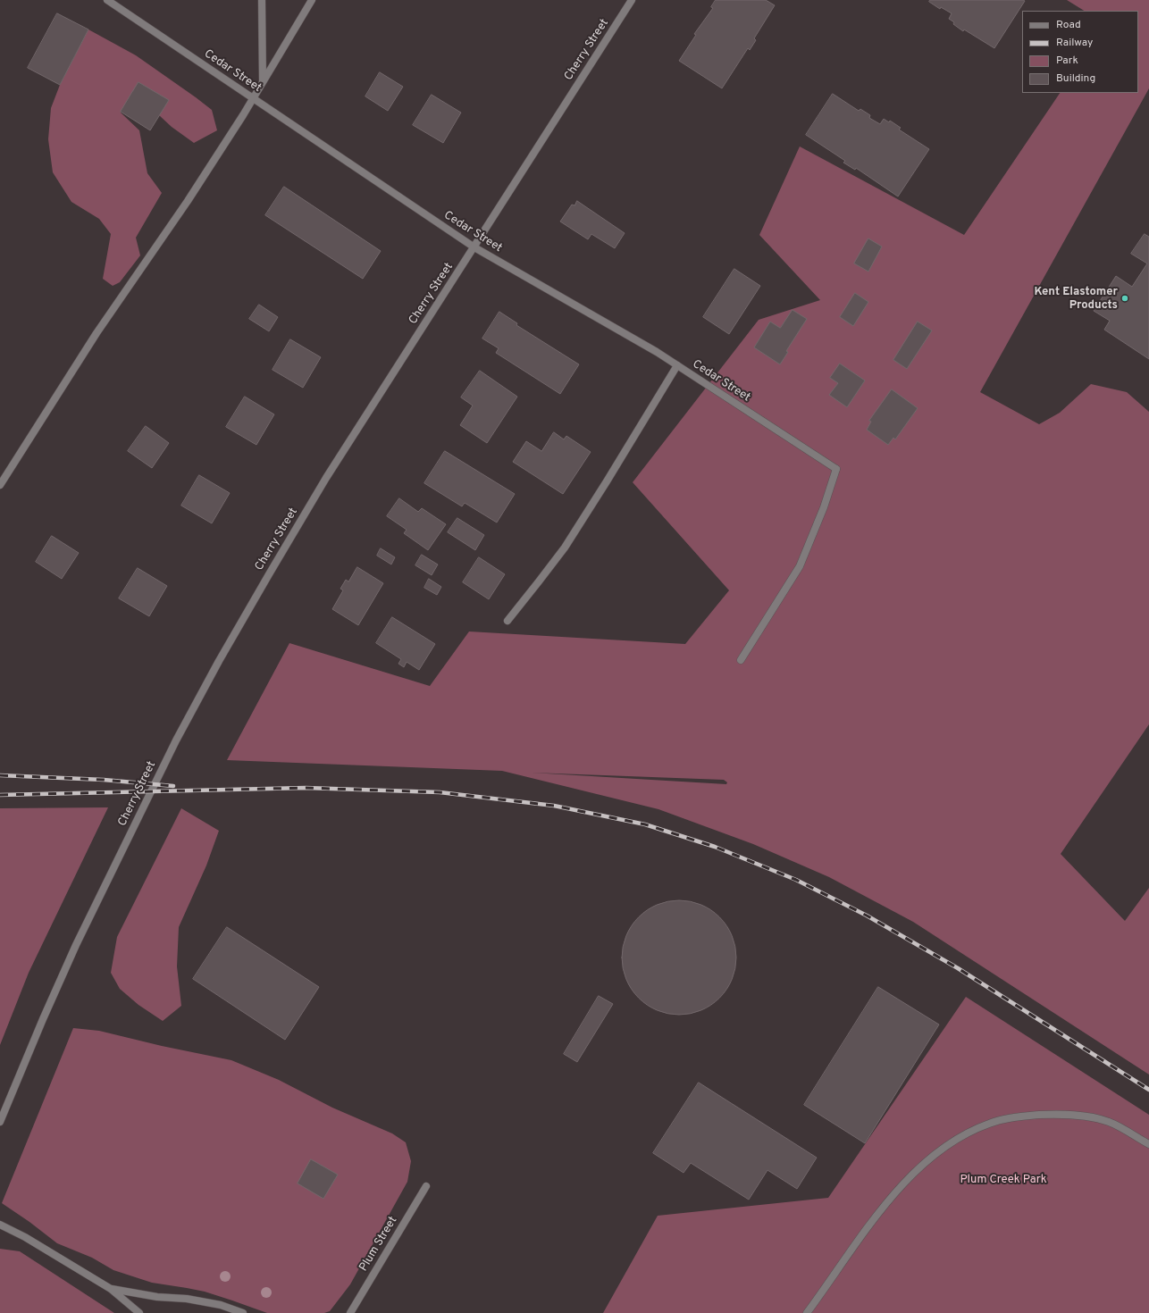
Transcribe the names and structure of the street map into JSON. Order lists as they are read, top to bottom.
{
  "streets": {
    "street": ["Cherry Street", "Cedar Street", "Plum Street"]
  },
  "crossings": [
    ["Cherry Street", "Cedar Street"]
  ],
  "parks": ["Plum Creek Park"],
  "places": ["Kent Elastomer Products"],
  "legend": [
    "Road",
    "Railway",
    "Park",
    "Building"
  ]
}
